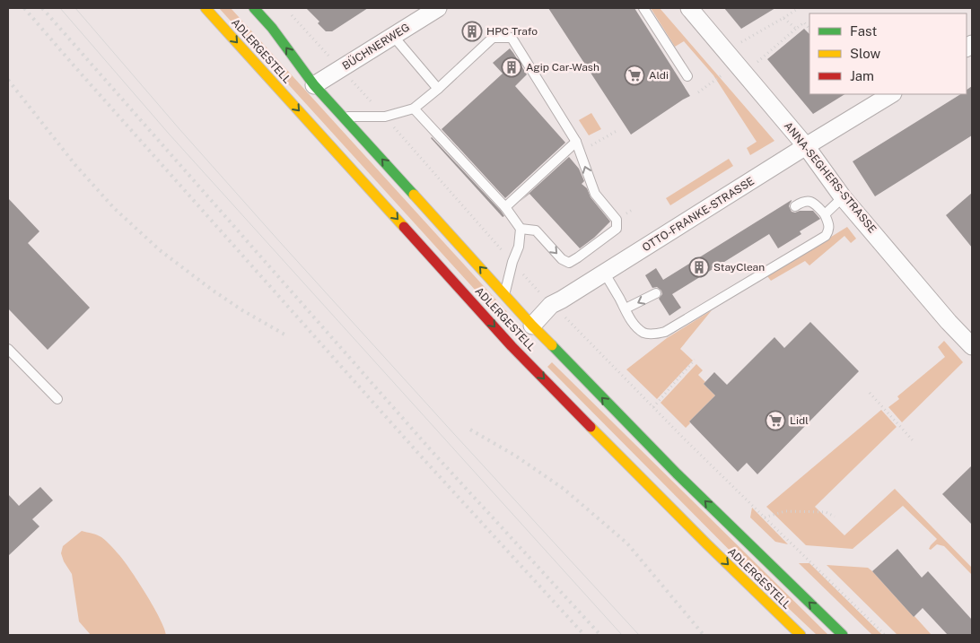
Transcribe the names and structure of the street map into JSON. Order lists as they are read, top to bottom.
{
  "streets": {
    "main road": ["ADLERGESTELL"],
    "street": ["BÜCHNERWEG", "ANNA-SEGHERS-STRASSE", "OTTO-FRANKE-STRASSE"]
  },
  "crossings": [
    ["BÜCHNERWEG", "ADLERGESTELL"],
    ["ADLERGESTELL", "OTTO-FRANKE-STRASSE"],
    ["ANNA-SEGHERS-STRASSE", "OTTO-FRANKE-STRASSE"]
  ],
  "places": {
    "building": ["HPC Trafo", "Agip Car-Wash", "StayClean"],
    "supermarket": ["Aldi", "Lidl"]
  },
  "legend": ["Fast", "Slow", "Jam"]
}
